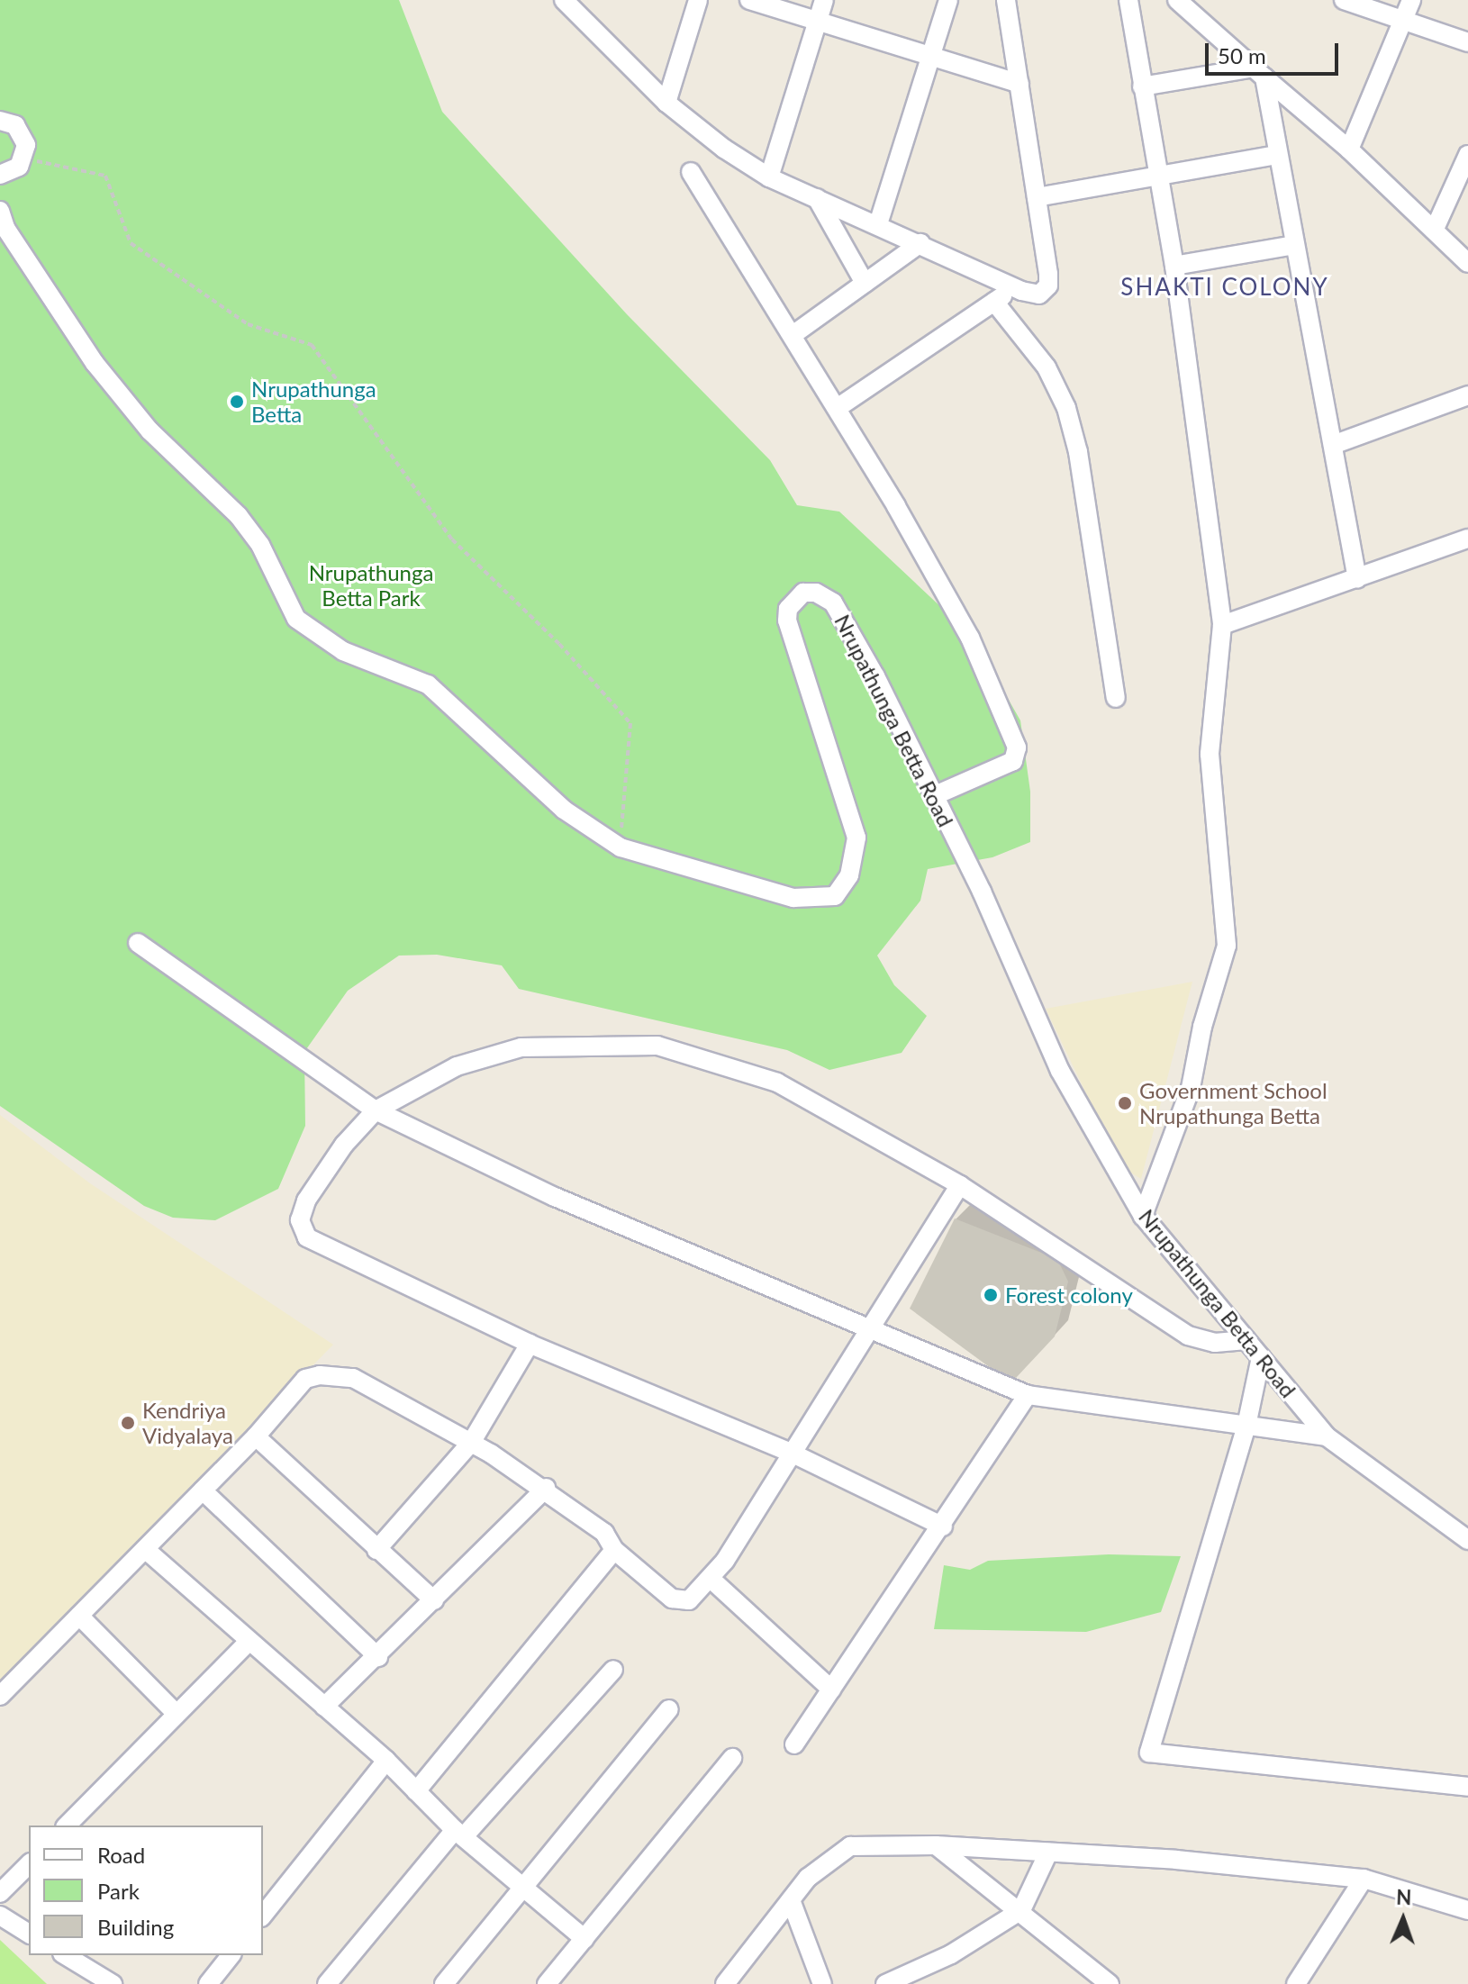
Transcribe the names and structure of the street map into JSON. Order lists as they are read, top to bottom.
{
  "streets": {
    "street": ["Nrupathunga Betta Road"]
  },
  "districts": ["SHAKTI COLONY"],
  "parks": ["Nrupathunga Betta Park"],
  "places": [
    "Nrupathunga Betta",
    "Government School Nrupathunga Betta",
    "Forest colony",
    "Kendriya Vidyalaya"
  ],
  "legend": ["Road", "Park", "Building"],
  "scale_bar": "50 m",
  "north": "top"
}
